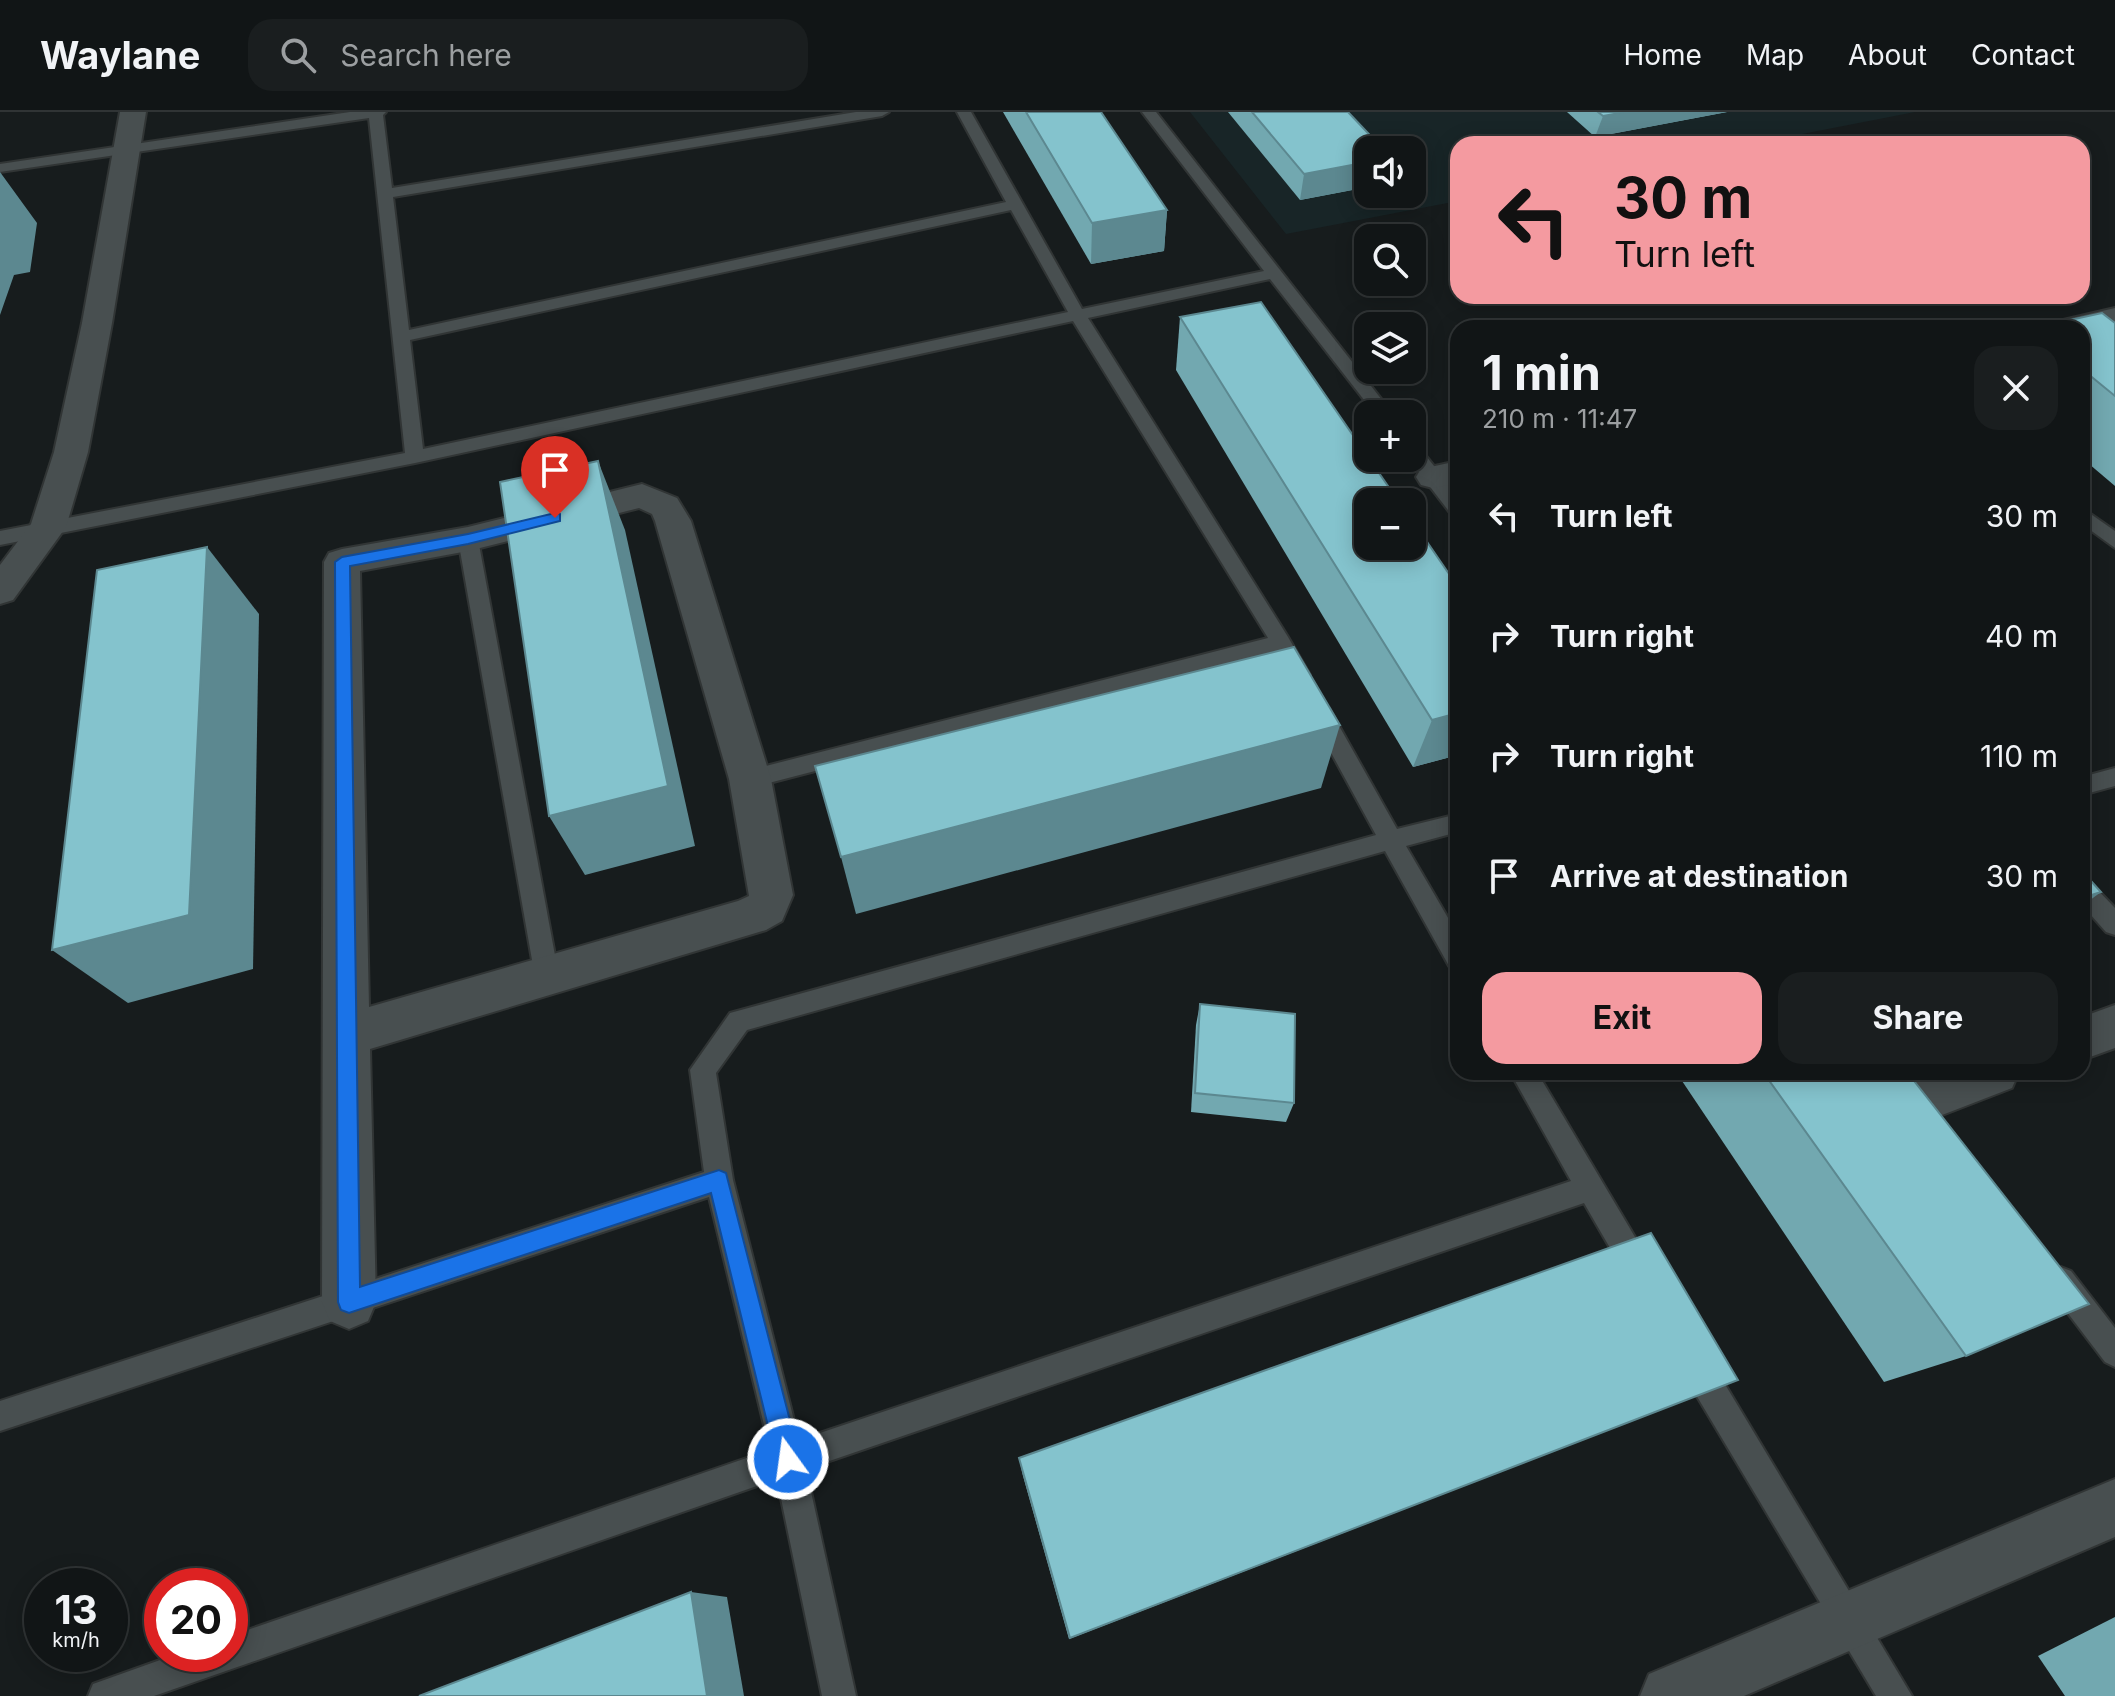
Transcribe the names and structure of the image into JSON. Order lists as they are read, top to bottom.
{
  "page": {
    "header": "Waylane",
    "search": "Search here",
    "nav": [
      "Home",
      "Map",
      "About",
      "Contact"
    ],
    "map_buttons": ["+", "−"],
    "turn": ["30 m", "Turn left"],
    "heading": ["1 min", "210 m · 11:47"],
    "list": [
      {
        "name": "Turn left",
        "value": "30 m"
      },
      {
        "name": "Turn right",
        "value": "40 m"
      },
      {
        "name": "Turn right",
        "value": "110 m"
      },
      {
        "name": "Arrive at destination",
        "value": "30 m"
      }
    ],
    "buttons": ["Exit", "Share"],
    "speed": "13 km/h",
    "limit": "20"
  }
}
